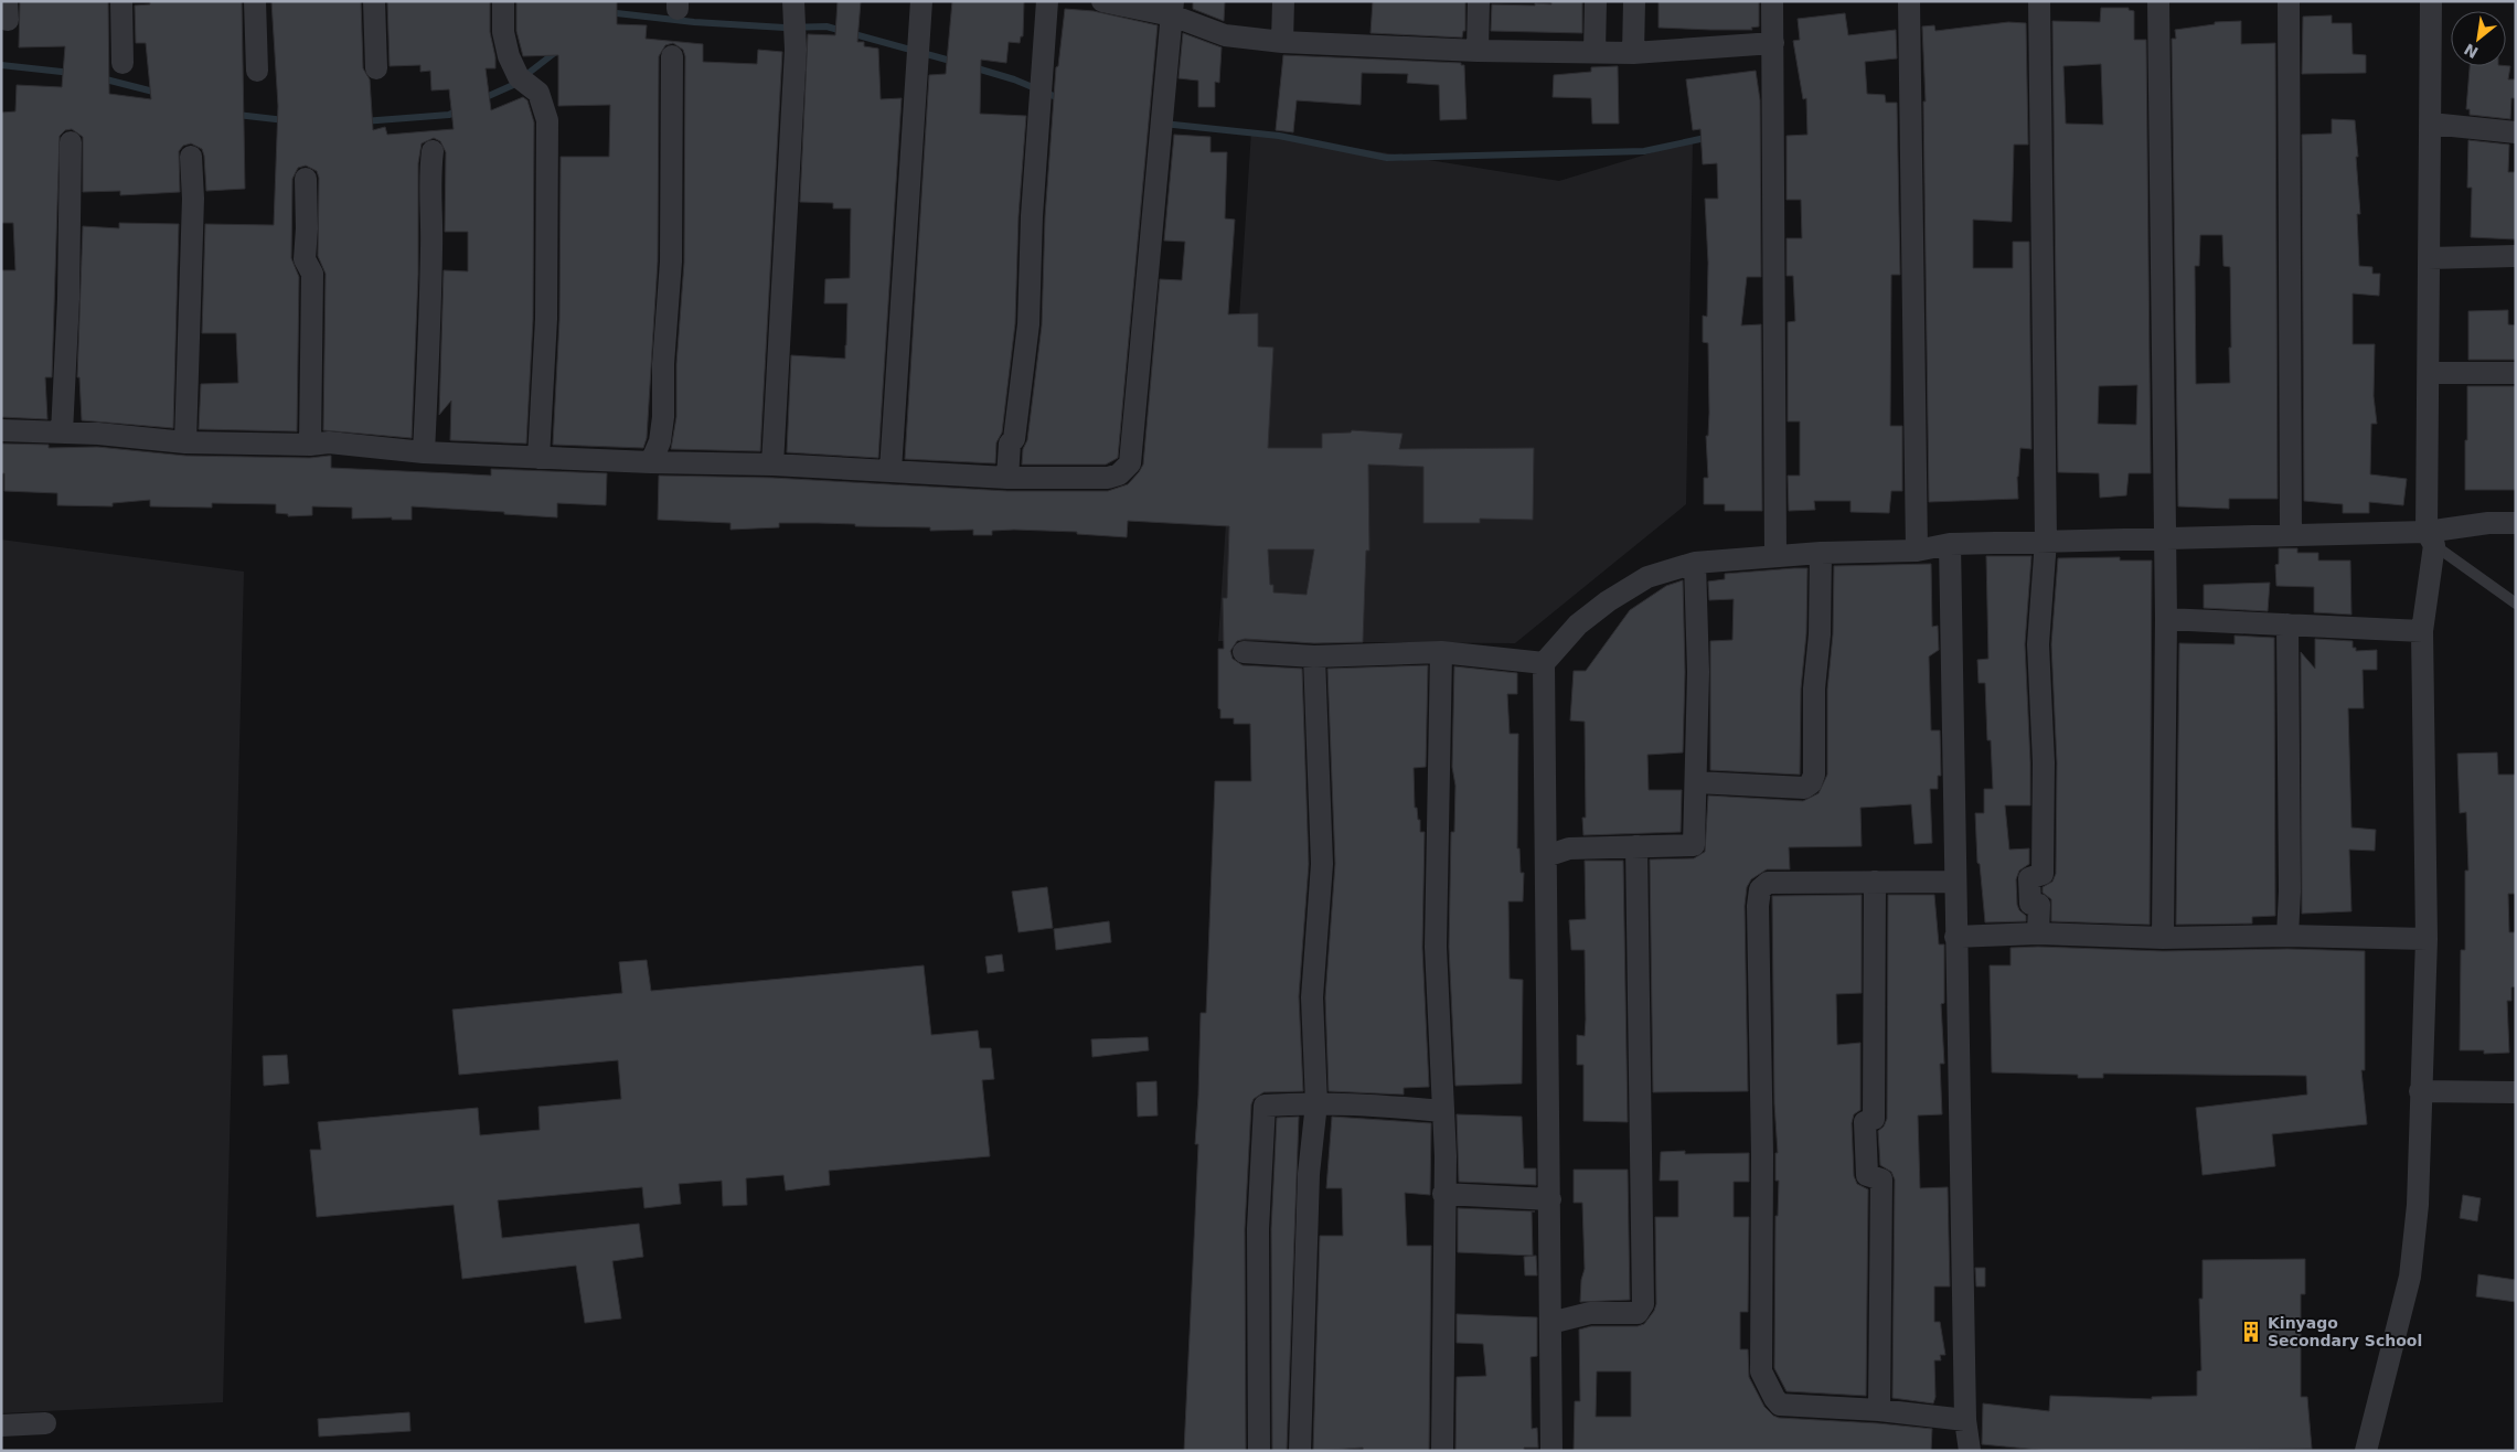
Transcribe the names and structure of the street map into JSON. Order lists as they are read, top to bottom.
{
  "places": {
    "building": ["Kinyago Secondary School"]
  },
  "north": "bottom left"
}
